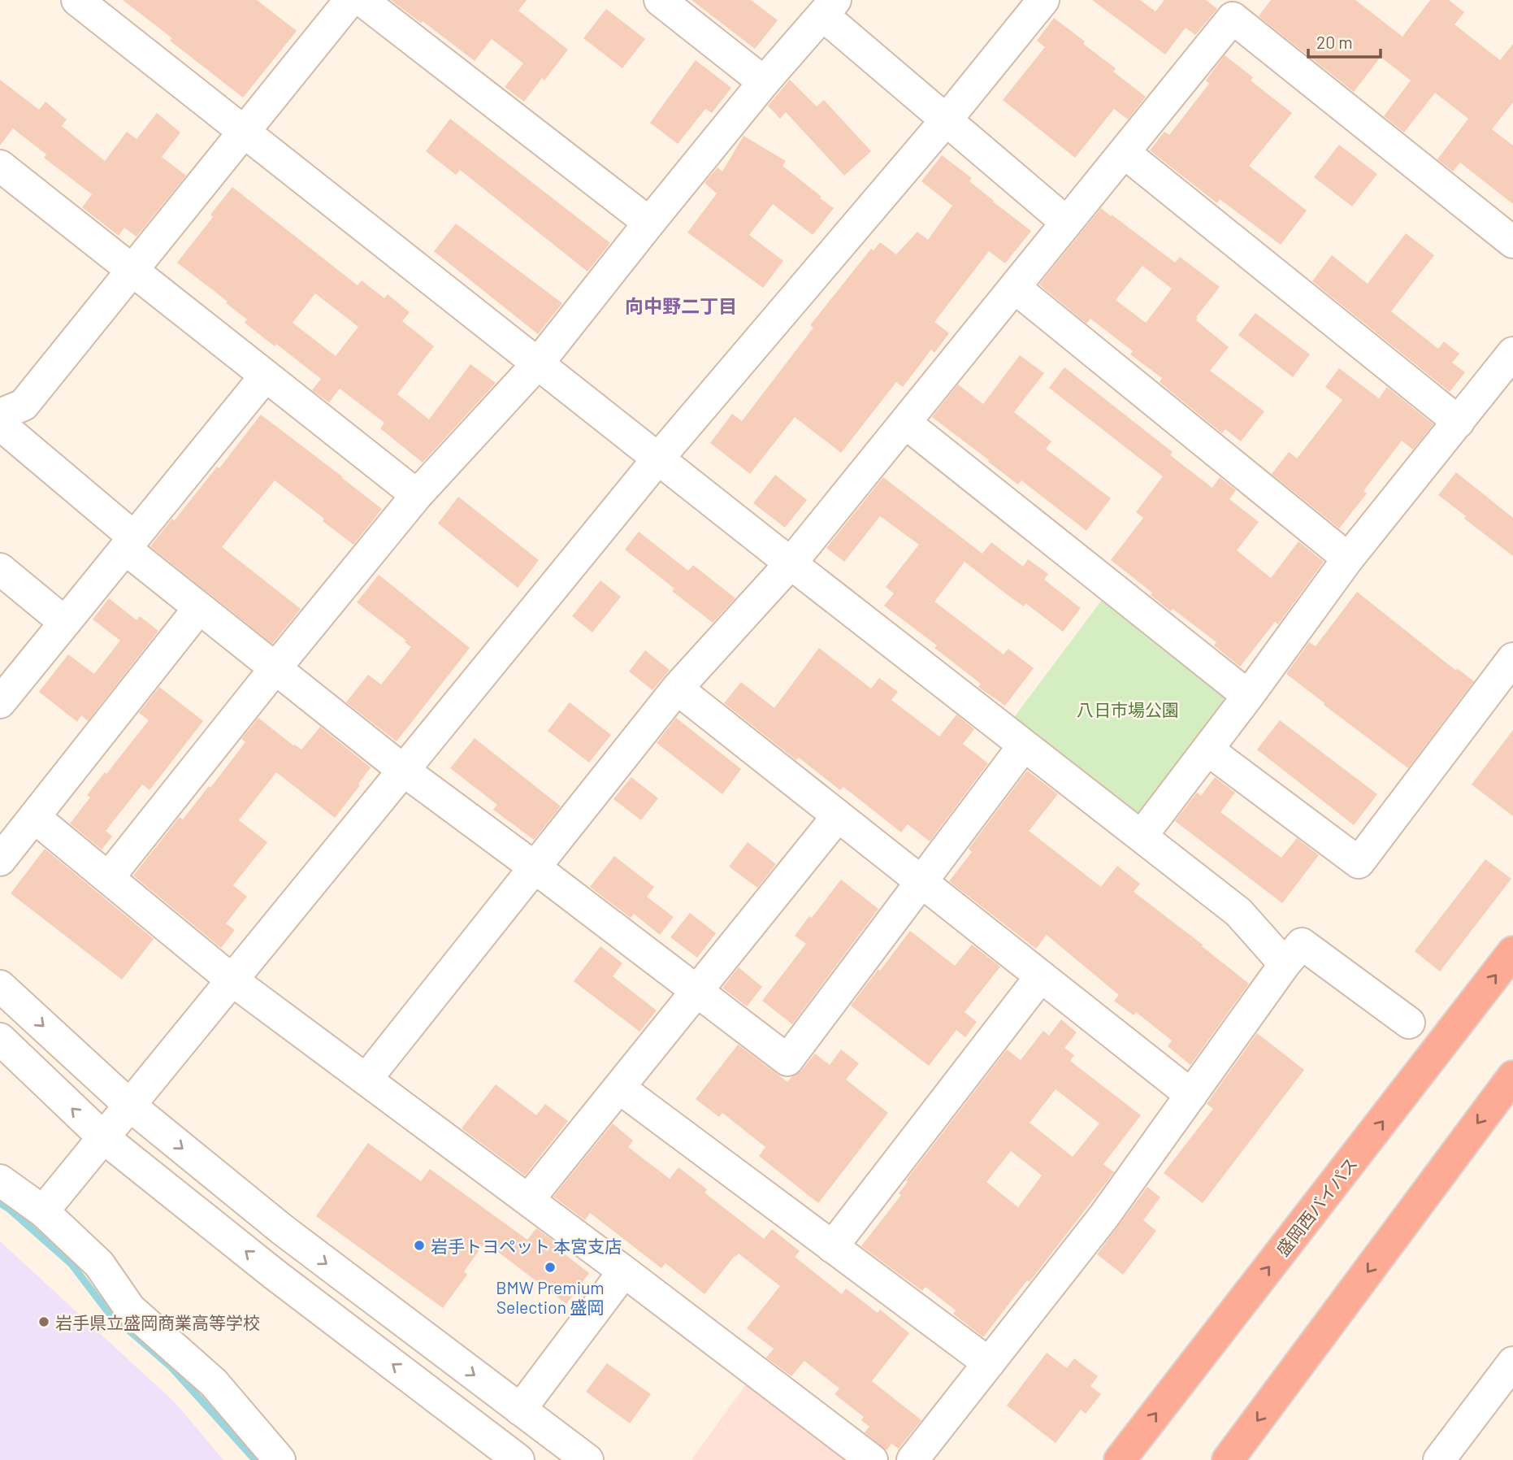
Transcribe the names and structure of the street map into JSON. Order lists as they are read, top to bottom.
{
  "streets": {
    "highway": ["盛岡西バイパス"]
  },
  "districts": ["向中野二丁目"],
  "parks": ["八日市場公園"],
  "places": ["岩手トヨペット 本宮支店", "BMW Premium Selection 盛岡", "岩手県立盛岡商業高等学校"],
  "scale_bar": "20 m"
}
